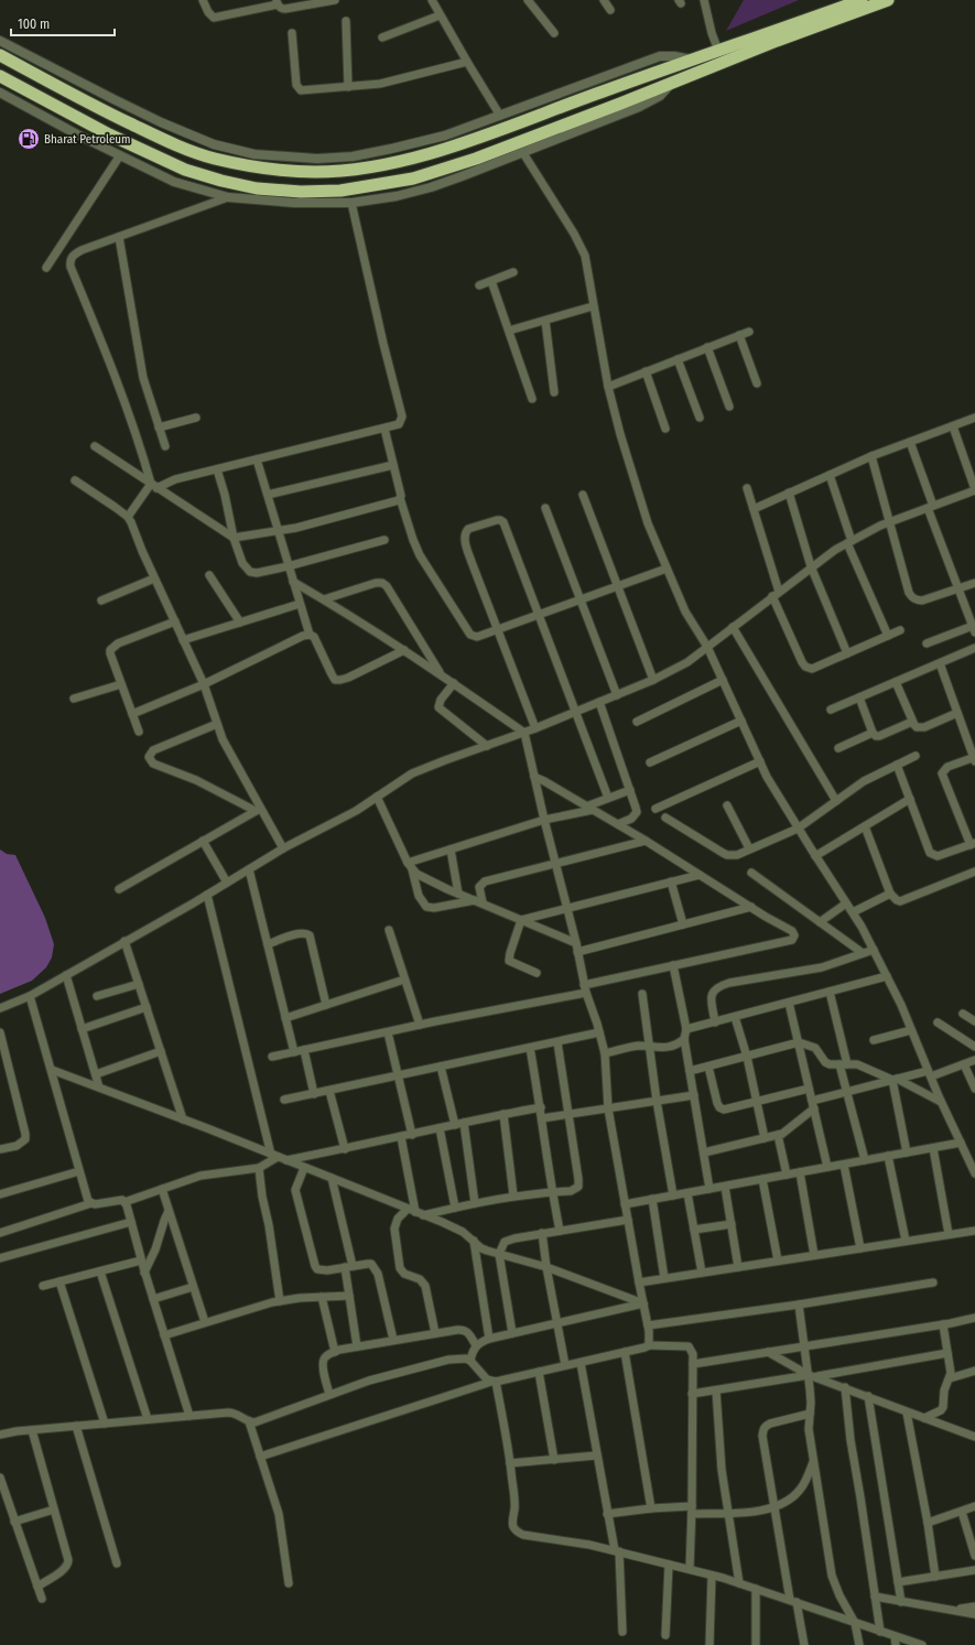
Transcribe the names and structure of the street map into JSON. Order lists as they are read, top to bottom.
{
  "places": {
    "fuel station": ["Bharat Petroleum"]
  },
  "scale_bar": "100 m"
}
